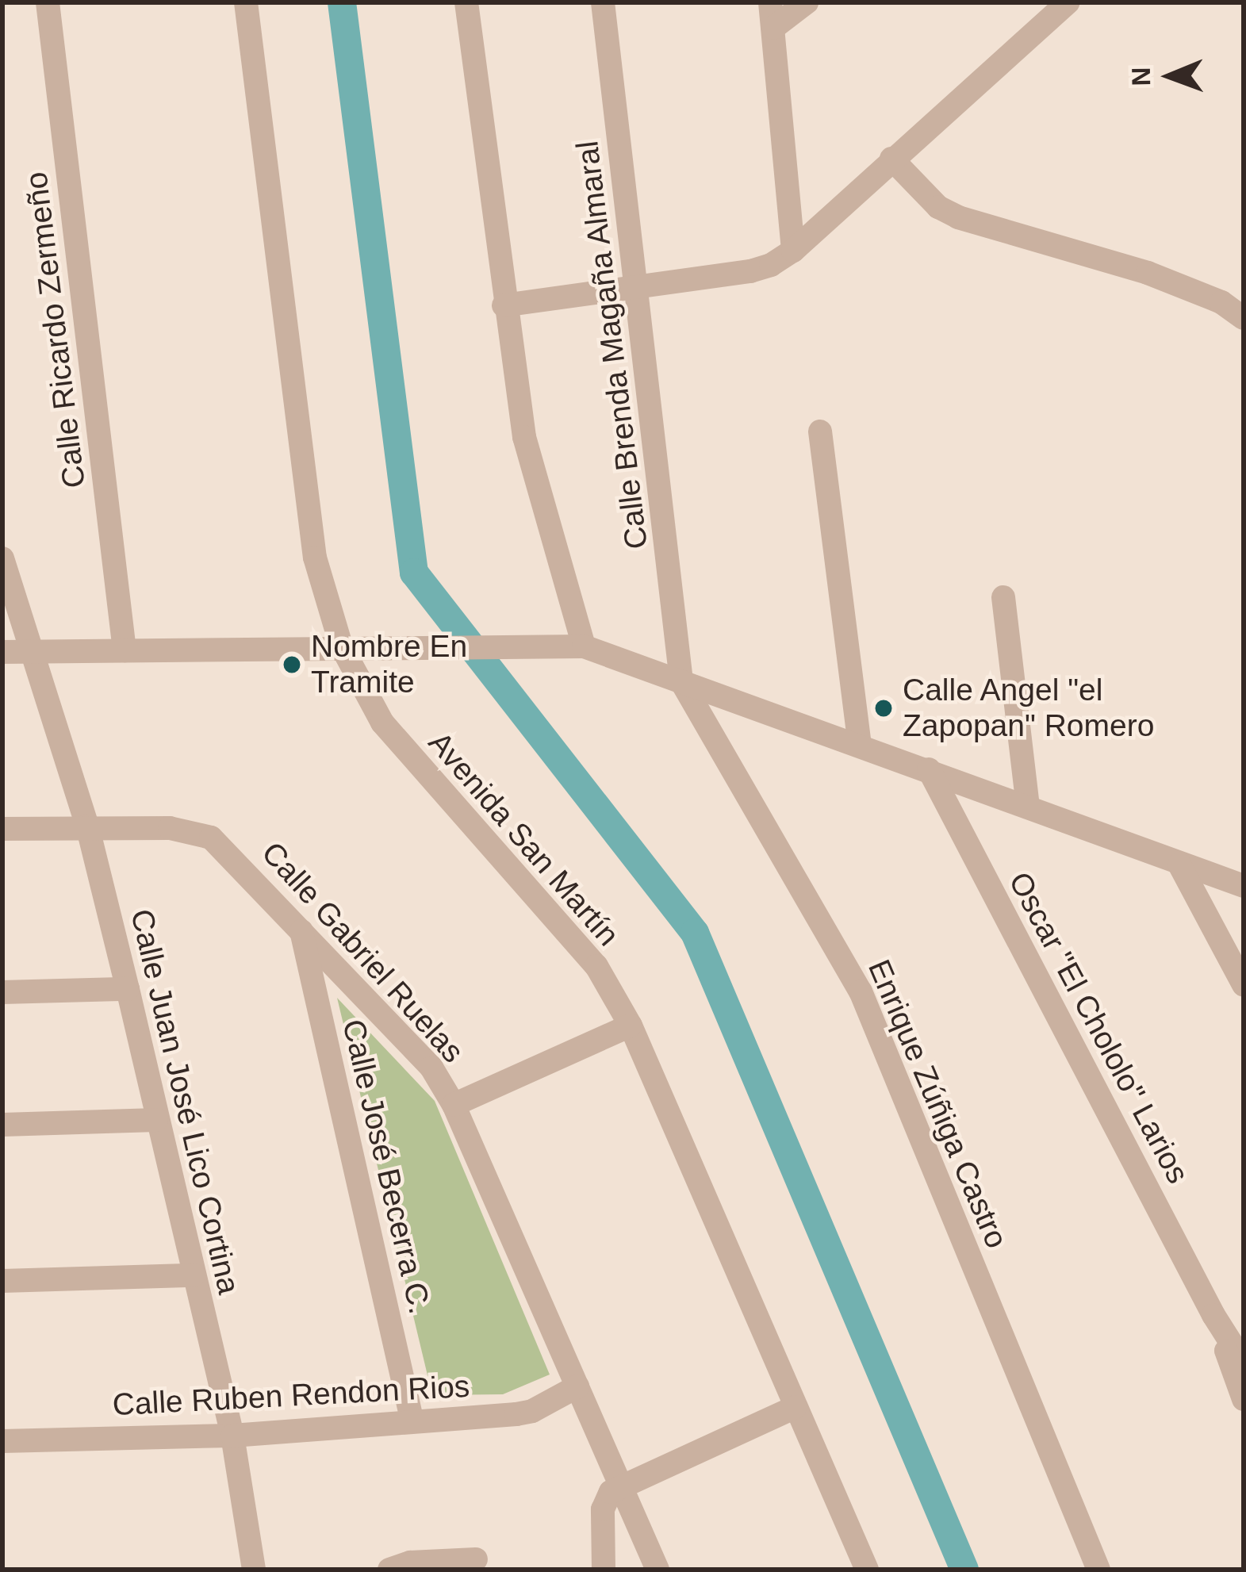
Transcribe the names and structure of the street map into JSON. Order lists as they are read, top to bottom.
{
  "streets": {
    "street": [
      "Calle Ricardo Zermeño",
      "Calle Brenda Magaña Almaral",
      "Avenida San Martín",
      "Calle Gabriel Ruelas",
      "Oscar \"El Chololo\" Larios",
      "Calle Juan José Lico Cortina",
      "Enrique Zúñiga Castro",
      "Calle José Becerra C.",
      "Calle Ruben Rendon Rios"
    ]
  },
  "crossings": [
    ["Calle Brenda Magaña Almaral", "Enrique Zúñiga Castro"],
    ["Calle Gabriel Ruelas", "Calle Juan José Lico Cortina"],
    ["Calle Gabriel Ruelas", "Calle José Becerra C."],
    ["Calle Gabriel Ruelas", "Calle Ruben Rendon Rios"],
    ["Calle Juan José Lico Cortina", "Calle Ruben Rendon Rios"],
    ["Calle José Becerra C.", "Calle Ruben Rendon Rios"]
  ],
  "places": ["Nombre En Tramite", "Calle Angel \"el Zapopan\" Romero"],
  "north": "left"
}
